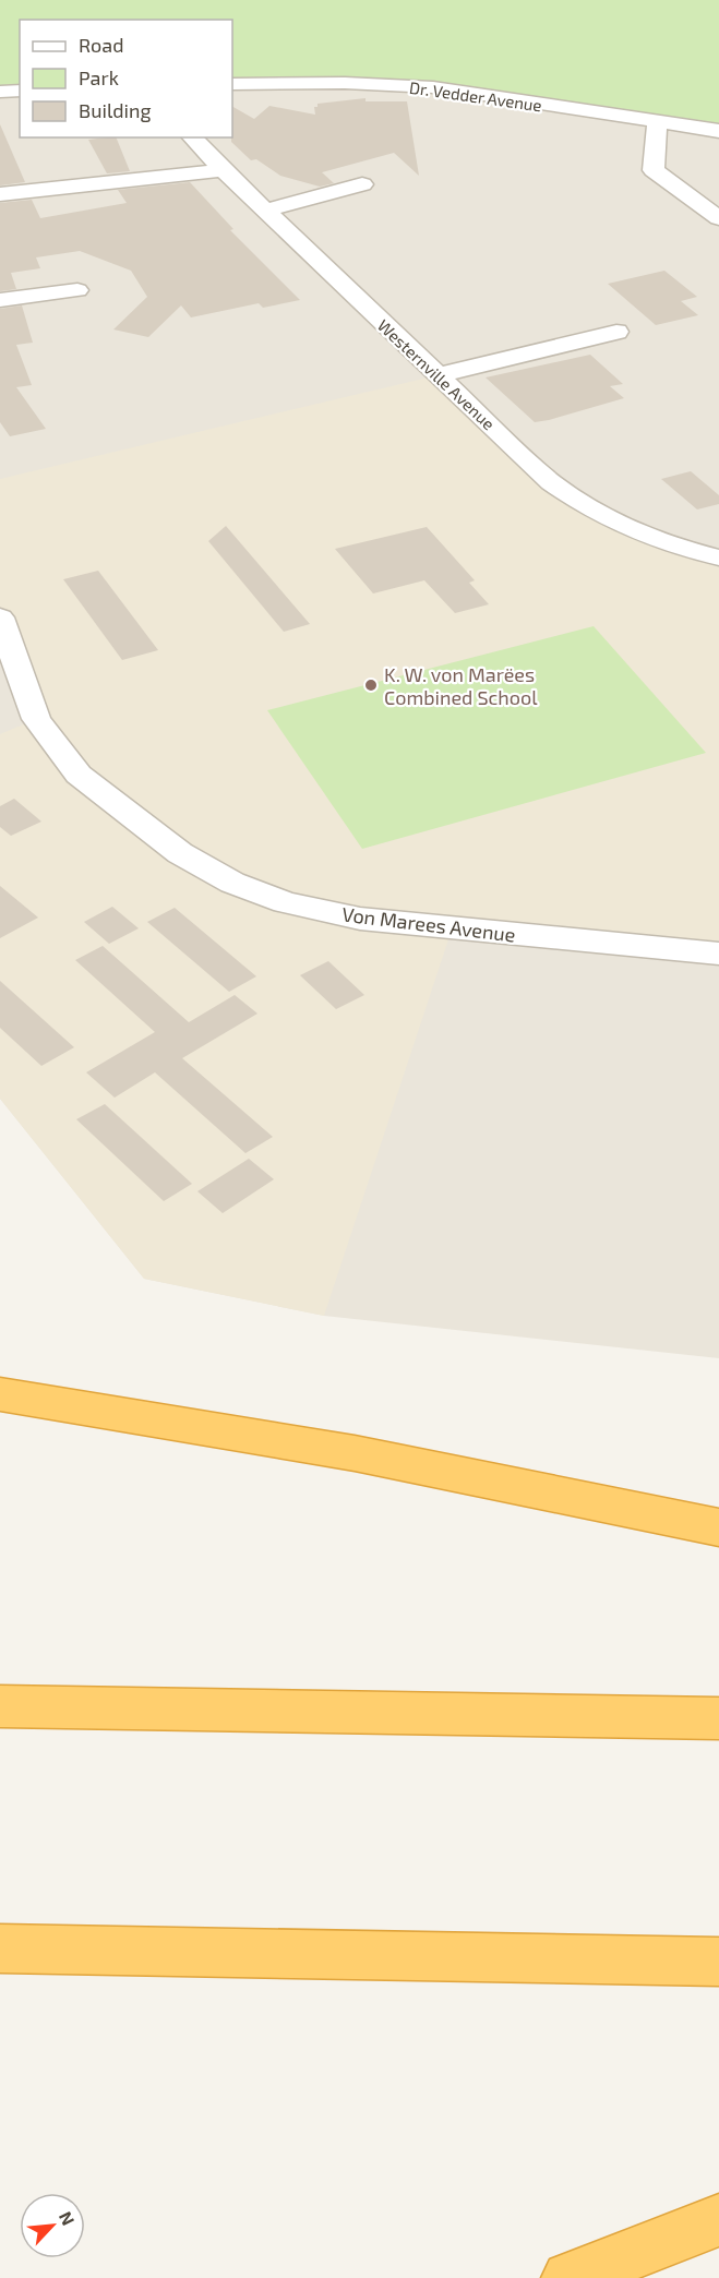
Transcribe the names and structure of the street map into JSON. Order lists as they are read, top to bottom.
{
  "streets": {
    "street": ["Dr. Vedder Avenue", "Westernville Avenue", "Von Marees Avenue"]
  },
  "places": ["K. W. von Marëes Combined School"],
  "legend": ["Road", "Park", "Building"],
  "north": "top right"
}
